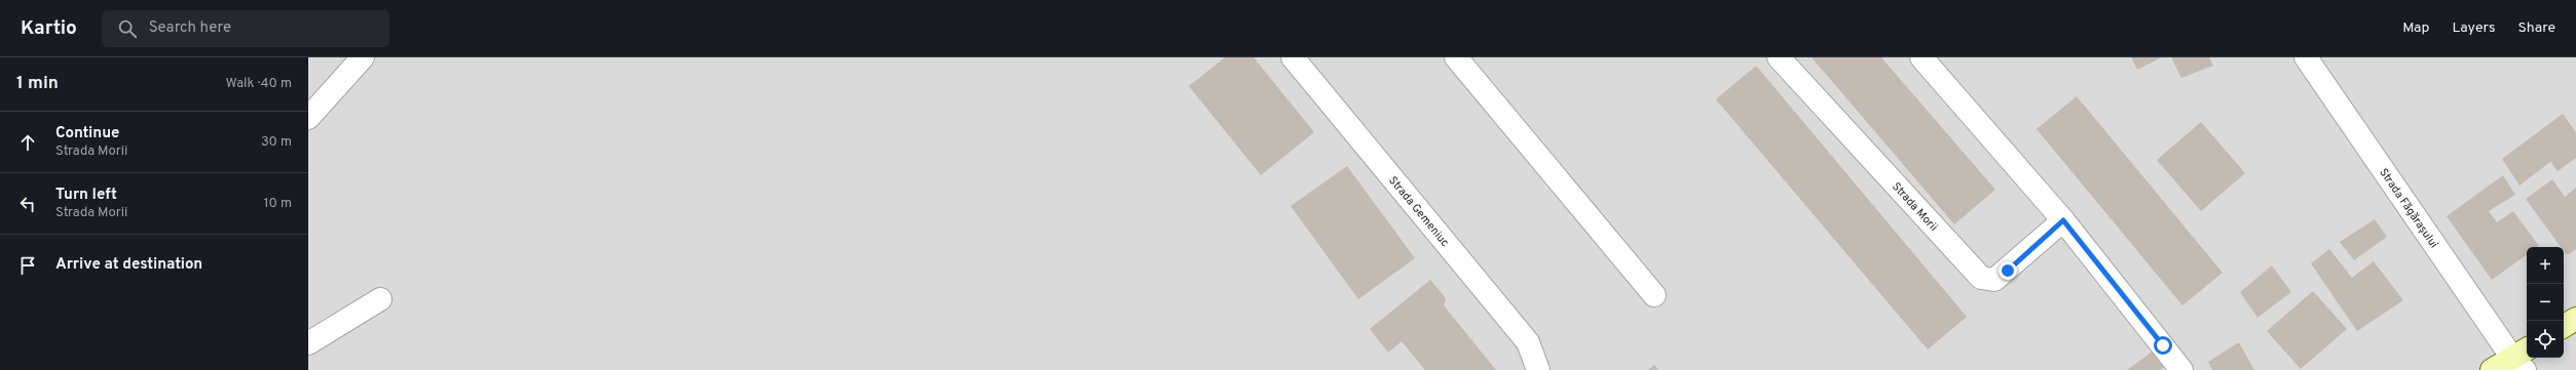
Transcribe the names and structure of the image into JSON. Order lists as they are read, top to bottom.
{
  "streets": {
    "street": ["Strada Morii", "Strada Făgărașului", "Strada Gemeniuc"]
  },
  "page": {
    "header": "Kartio",
    "search": "Search here",
    "nav": ["Map", "Layers", "Share"],
    "heading": ["1 min", "Walk · 40 m"],
    "list": [
      ["Continue", "Strada Morii", "30 m"],
      ["Turn left", "Strada Morii", "10 m"],
      "Arrive at destination"
    ],
    "map_buttons": ["+", "−"]
  }
}
